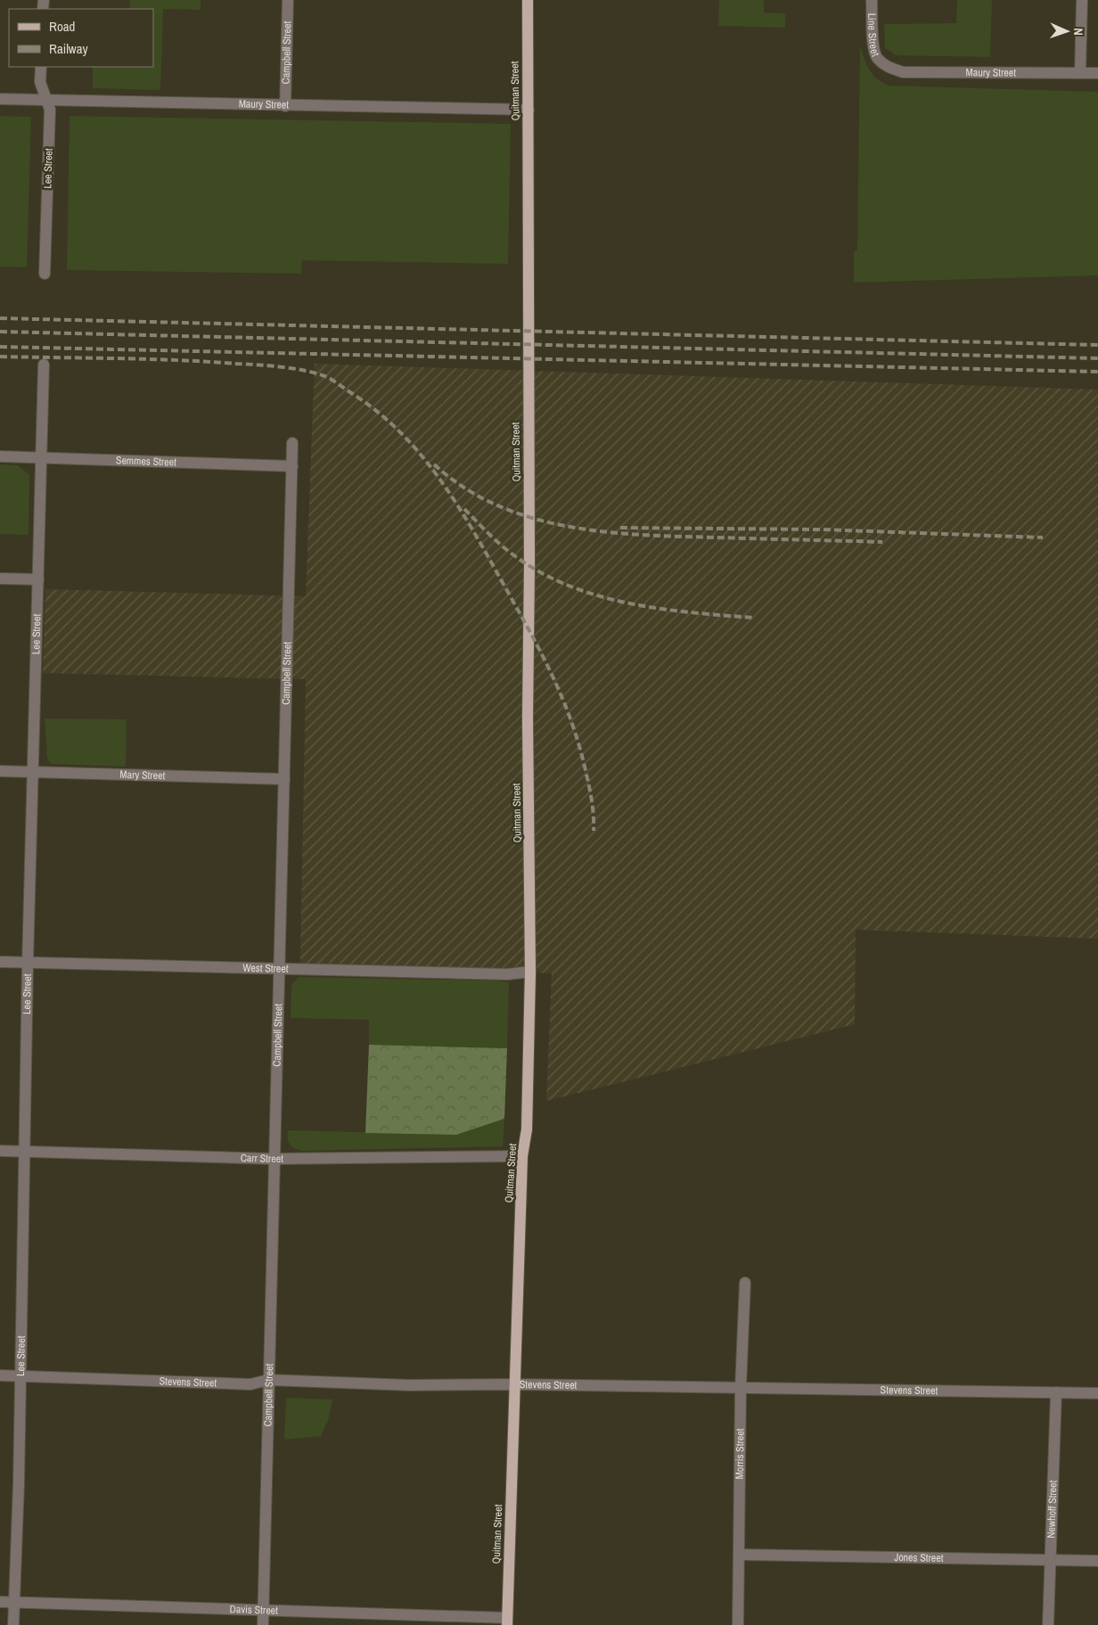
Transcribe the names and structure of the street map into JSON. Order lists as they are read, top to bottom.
{
  "streets": {
    "main road": ["Quitman Street"],
    "street": [
      "Line Street",
      "Campbell Street",
      "Maury Street",
      "Lee Street",
      "Semmes Street",
      "Mary Street",
      "West Street",
      "Carr Street",
      "Stevens Street",
      "Morris Street",
      "Newhoff Street",
      "Jones Street",
      "Davis Street"
    ]
  },
  "crossings": [
    ["Line Street", "Maury Street"],
    ["Campbell Street", "Maury Street"],
    ["Campbell Street", "Semmes Street"],
    ["Campbell Street", "Mary Street"],
    ["Campbell Street", "West Street"],
    ["Campbell Street", "Carr Street"],
    ["Campbell Street", "Stevens Street"],
    ["Campbell Street", "Davis Street"],
    ["Maury Street", "Quitman Street"],
    ["Maury Street", "Lee Street"],
    ["Quitman Street", "West Street"],
    ["Quitman Street", "Carr Street"],
    ["Quitman Street", "Stevens Street"],
    ["Quitman Street", "Davis Street"],
    ["Lee Street", "Semmes Street"],
    ["Lee Street", "Mary Street"],
    ["Lee Street", "West Street"],
    ["Lee Street", "Carr Street"],
    ["Lee Street", "Stevens Street"],
    ["Lee Street", "Davis Street"],
    ["Stevens Street", "Morris Street"],
    ["Stevens Street", "Newhoff Street"],
    ["Morris Street", "Jones Street"],
    ["Newhoff Street", "Jones Street"]
  ],
  "legend": ["Road", "Railway"],
  "north": "right"
}
